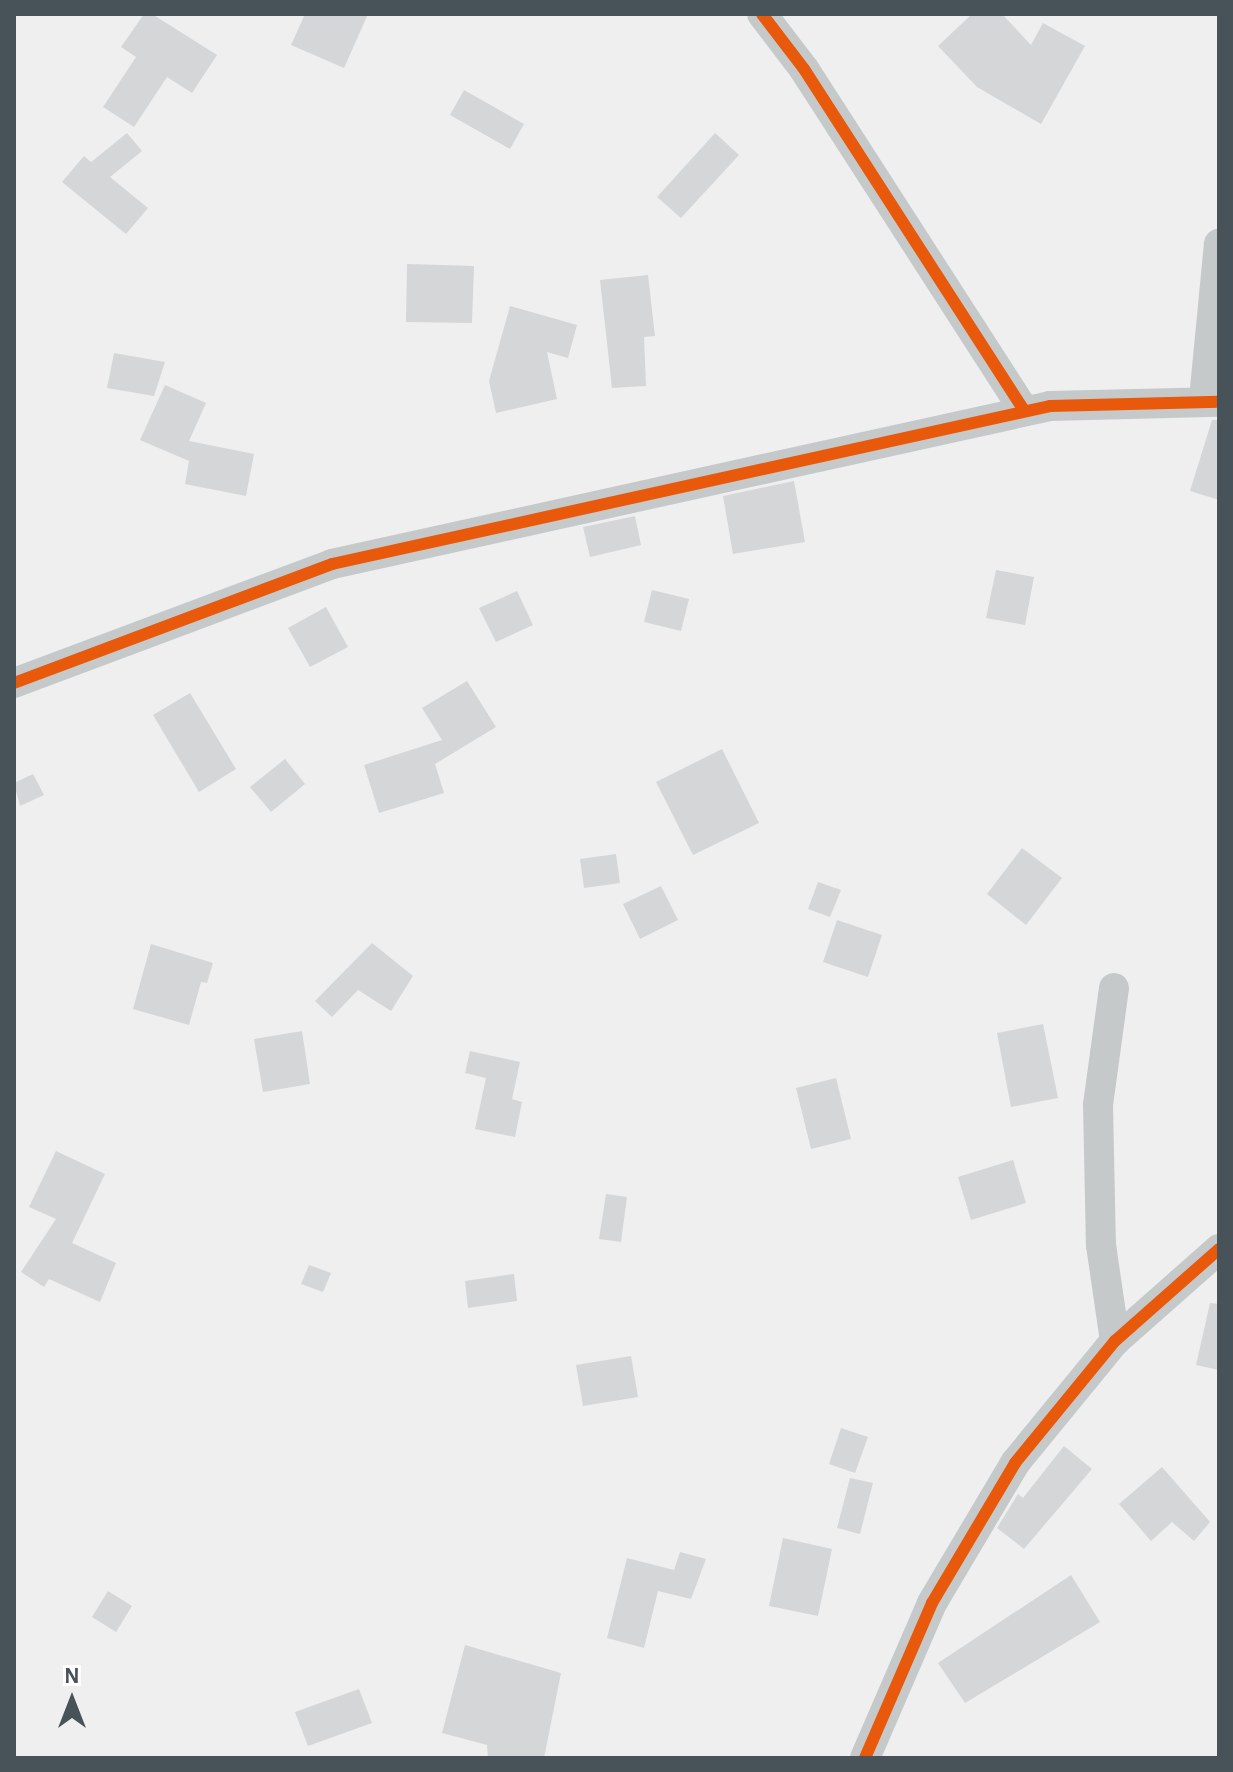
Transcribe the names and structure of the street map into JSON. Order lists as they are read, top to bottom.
{
  "north": "top"
}
